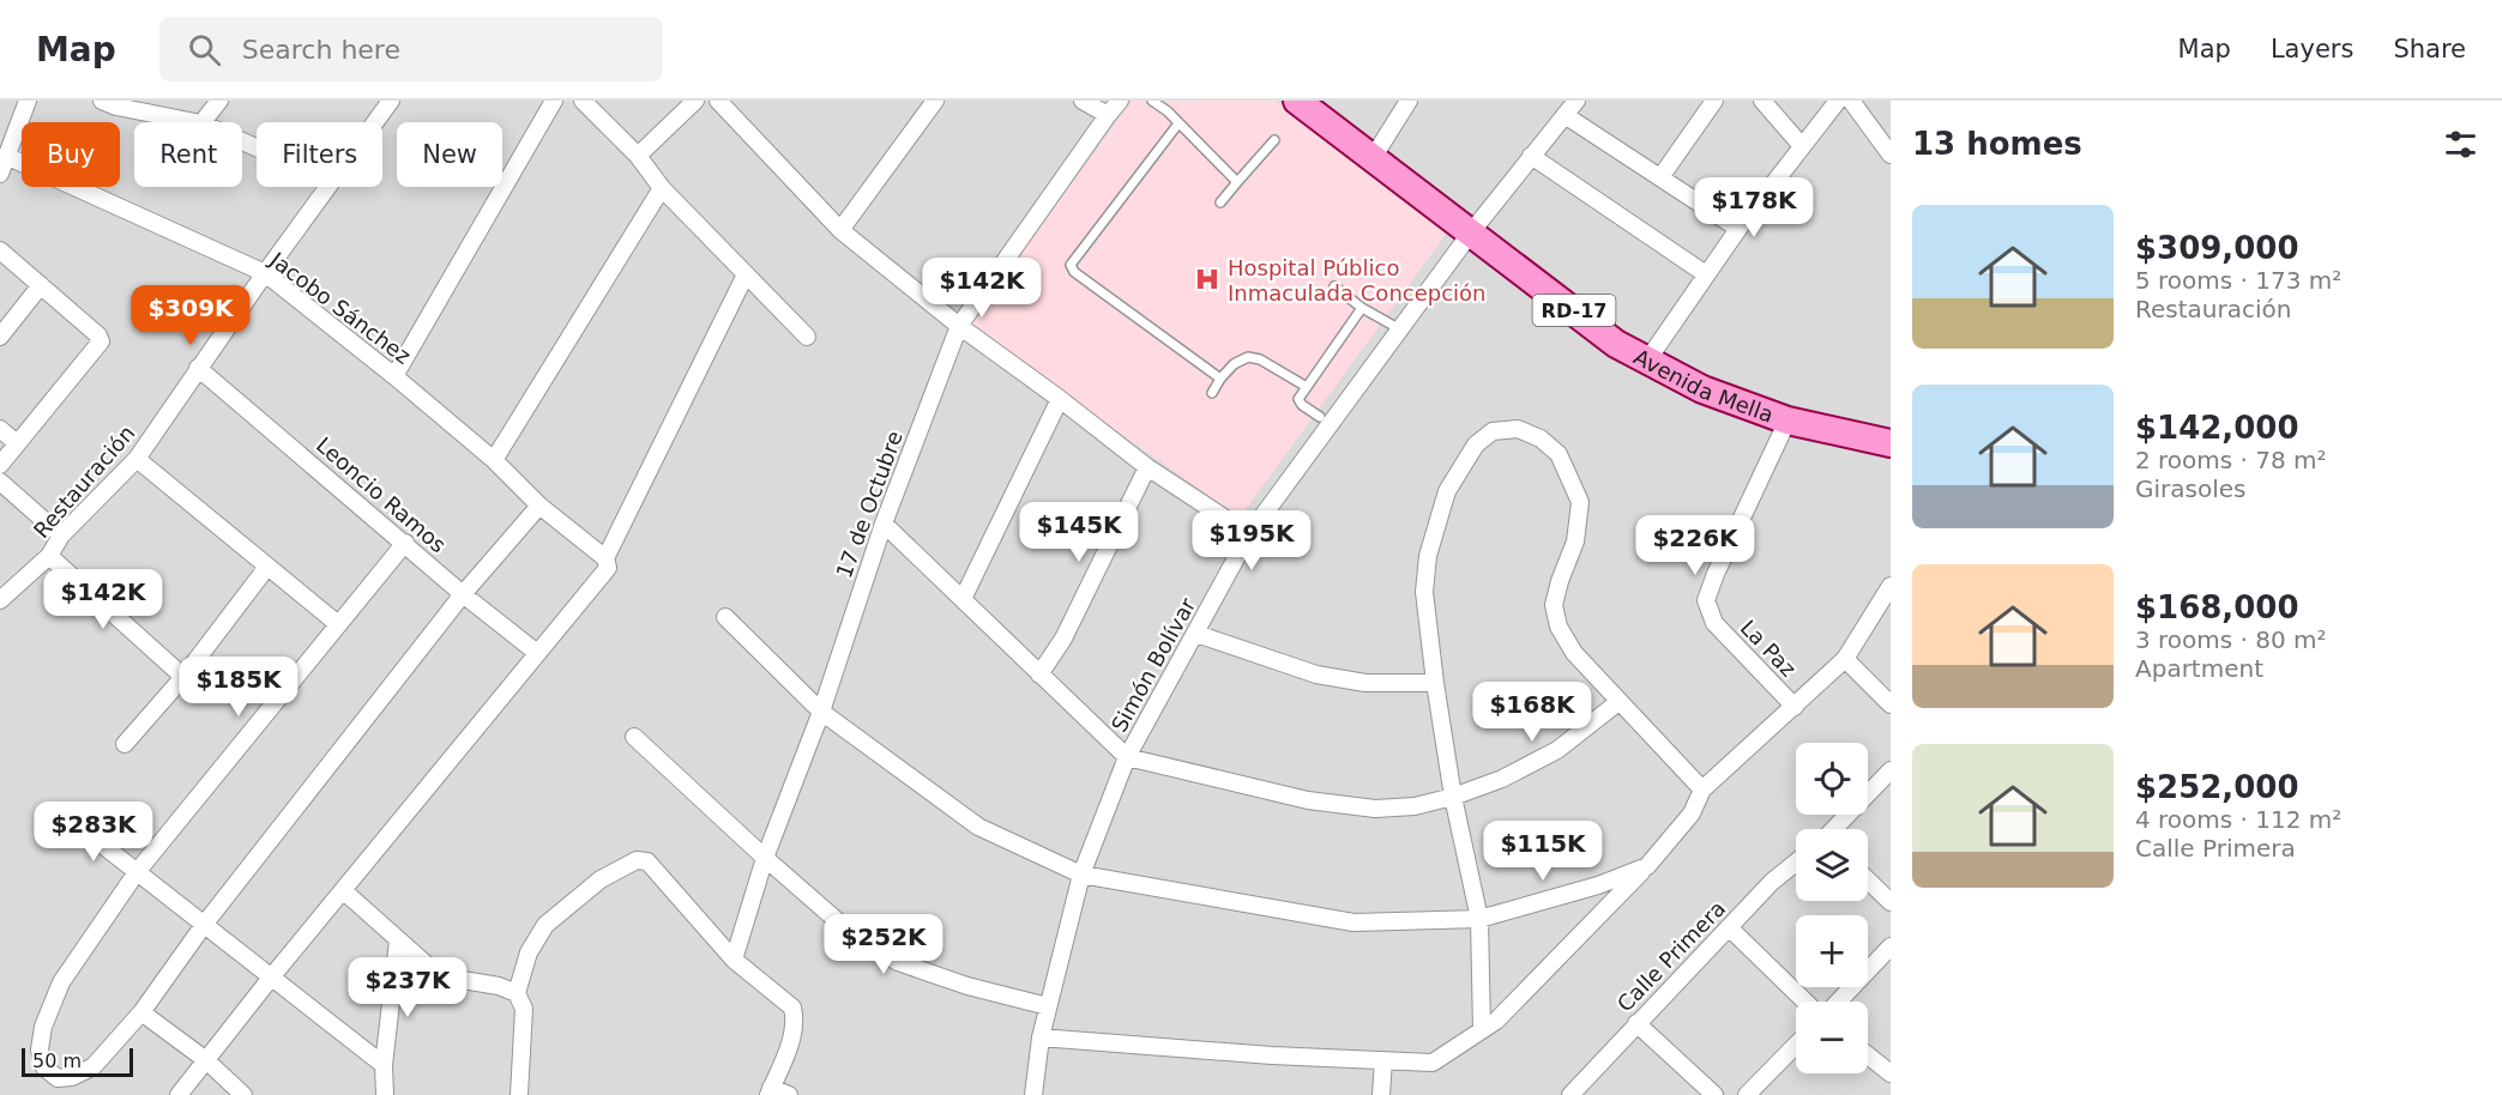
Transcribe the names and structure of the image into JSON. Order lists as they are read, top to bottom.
{
  "streets": {
    "main road": ["RD-17", "Avenida Mella"],
    "street": [
      "Jacobo Sánchez",
      "Restauración",
      "Leoncio Ramos",
      "17 de Octubre",
      "La Paz",
      "Simón Bolívar",
      "Calle Primera"
    ]
  },
  "crossings": [
    ["Jacobo Sánchez", "Restauración"],
    ["Avenida Mella", "La Paz"],
    ["Avenida Mella", "Simón Bolívar"],
    ["Restauración", "Leoncio Ramos"]
  ],
  "places": {
    "hospital": ["Hospital Público Inmaculada Concepción"]
  },
  "scale_bar": "50 m",
  "page": {
    "header": "Map",
    "search": "Search here",
    "nav": ["Map", "Layers", "Share"],
    "heading": "13 homes",
    "chip": [
      "Buy",
      "Rent",
      "Filters",
      "New"
    ],
    "price": [
      "$178K",
      "$142K",
      "$309K",
      "$145K",
      "$195K",
      "$226K",
      "$142K",
      "$185K",
      "$168K",
      "$283K",
      "$115K",
      "$252K",
      "$237K"
    ],
    "list": [
      {
        "name": "$309,000",
        "note": "5 rooms · 173 m² · Restauración"
      },
      {
        "name": "$142,000",
        "note": "2 rooms · 78 m² · Girasoles"
      },
      {
        "name": "$168,000",
        "note": "3 rooms · 80 m² · Apartment"
      },
      {
        "name": "$252,000",
        "note": "4 rooms · 112 m² · Calle Primera"
      }
    ],
    "map_buttons": ["+", "−"],
    "scale": "50 m"
  }
}
